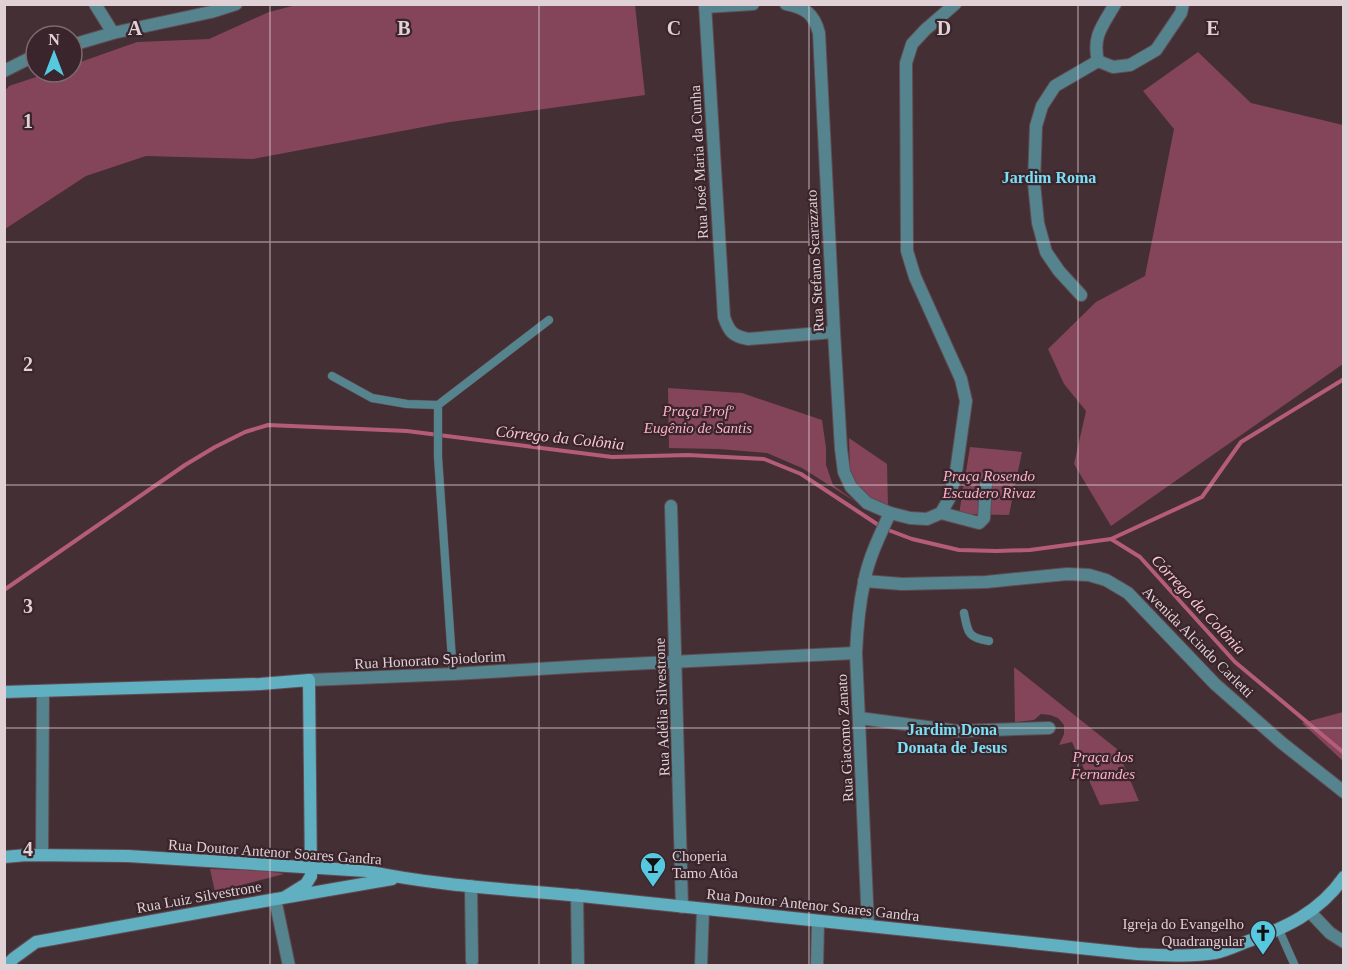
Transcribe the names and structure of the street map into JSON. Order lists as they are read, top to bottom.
{
  "streets": {
    "main road": ["Rua Honorato Spiodorim", "Rua Doutor Antenor Soares Gandra", "Rua Luiz Silvestrone"],
    "street": [
      "Rua José Maria da Cunha",
      "Rua Stefano Scarazzato",
      "Avenida Alcindo Carletti",
      "Rua Adélia Silvestrone",
      "Rua Giacomo Zanato"
    ]
  },
  "crossings": [
    ["Rua José Maria da Cunha", "Rua Stefano Scarazzato"],
    ["Rua Stefano Scarazzato", "Rua Giacomo Zanato"],
    ["Avenida Alcindo Carletti", "Rua Giacomo Zanato"],
    ["Rua Honorato Spiodorim", "Rua Adélia Silvestrone"],
    ["Rua Honorato Spiodorim", "Rua Giacomo Zanato"],
    ["Rua Adélia Silvestrone", "Rua Doutor Antenor Soares Gandra"],
    ["Rua Giacomo Zanato", "Rua Doutor Antenor Soares Gandra"],
    ["Rua Doutor Antenor Soares Gandra", "Rua Luiz Silvestrone"]
  ],
  "districts": ["Jardim Roma", "Jardim Dona Donata de Jesus"],
  "water": ["Córrego da Colônia"],
  "parks": ["Praça Profº Eugênio de Santis", "Praça Rosendo Escudero Rivaz", "Praça dos Fernandes"],
  "places": {
    "bar": ["Choperia Tamo Atôa"],
    "church": ["Igreja do Evangelho Quadrangular"]
  },
  "north": "top",
  "grid": {
    "columns": [
      "A",
      "B",
      "C",
      "D",
      "E"
    ],
    "rows": [
      "1",
      "2",
      "3",
      "4"
    ]
  }
}
